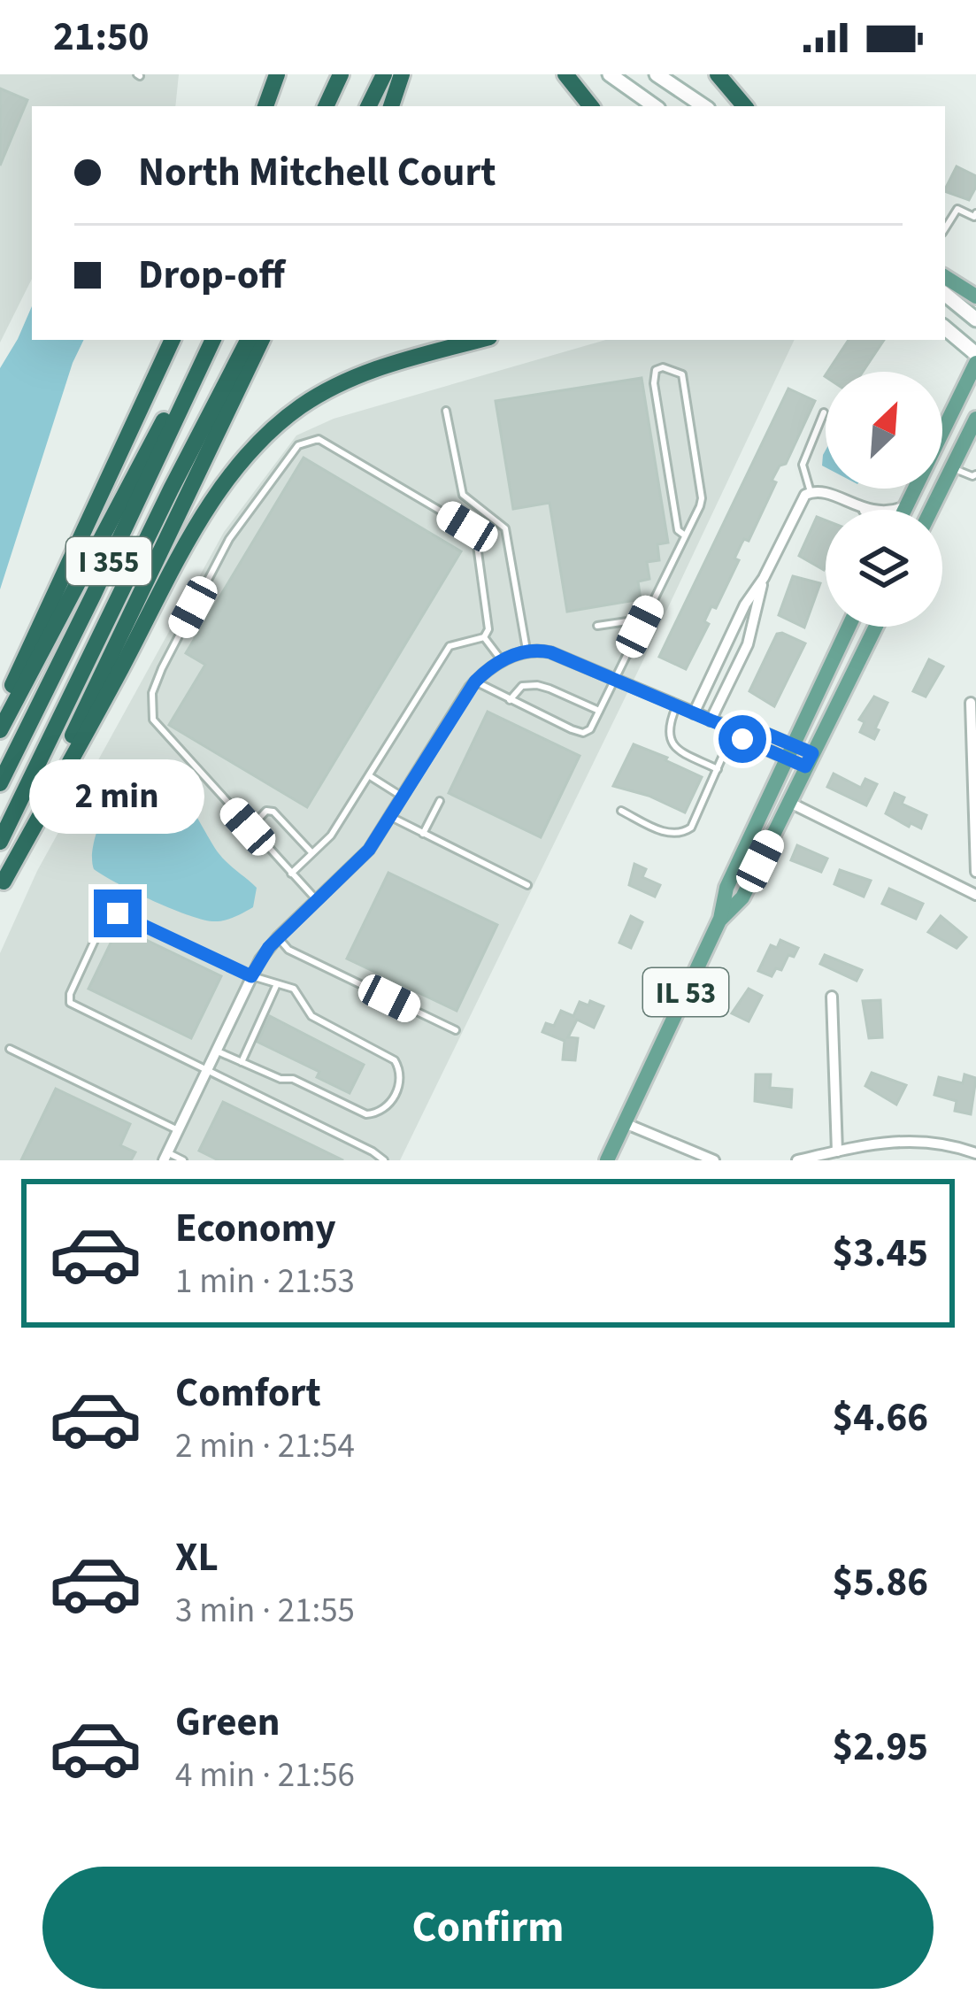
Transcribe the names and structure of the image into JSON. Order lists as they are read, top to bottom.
{
  "streets": {
    "highway": ["I 355"],
    "main road": ["IL 53"]
  },
  "north": "top right",
  "page": {
    "status": "21:50",
    "banner": ["North Mitchell Court", "Drop-off"],
    "bubble": "2 min",
    "list": [
      {
        "name": "Economy",
        "note": "1 min · 21:53",
        "value": "$3.45"
      },
      {
        "name": "Comfort",
        "note": "2 min · 21:54",
        "value": "$4.66"
      },
      {
        "name": "XL",
        "note": "3 min · 21:55",
        "value": "$5.86"
      },
      {
        "name": "Green",
        "note": "4 min · 21:56",
        "value": "$2.95"
      }
    ],
    "buttons": "Confirm"
  }
}
